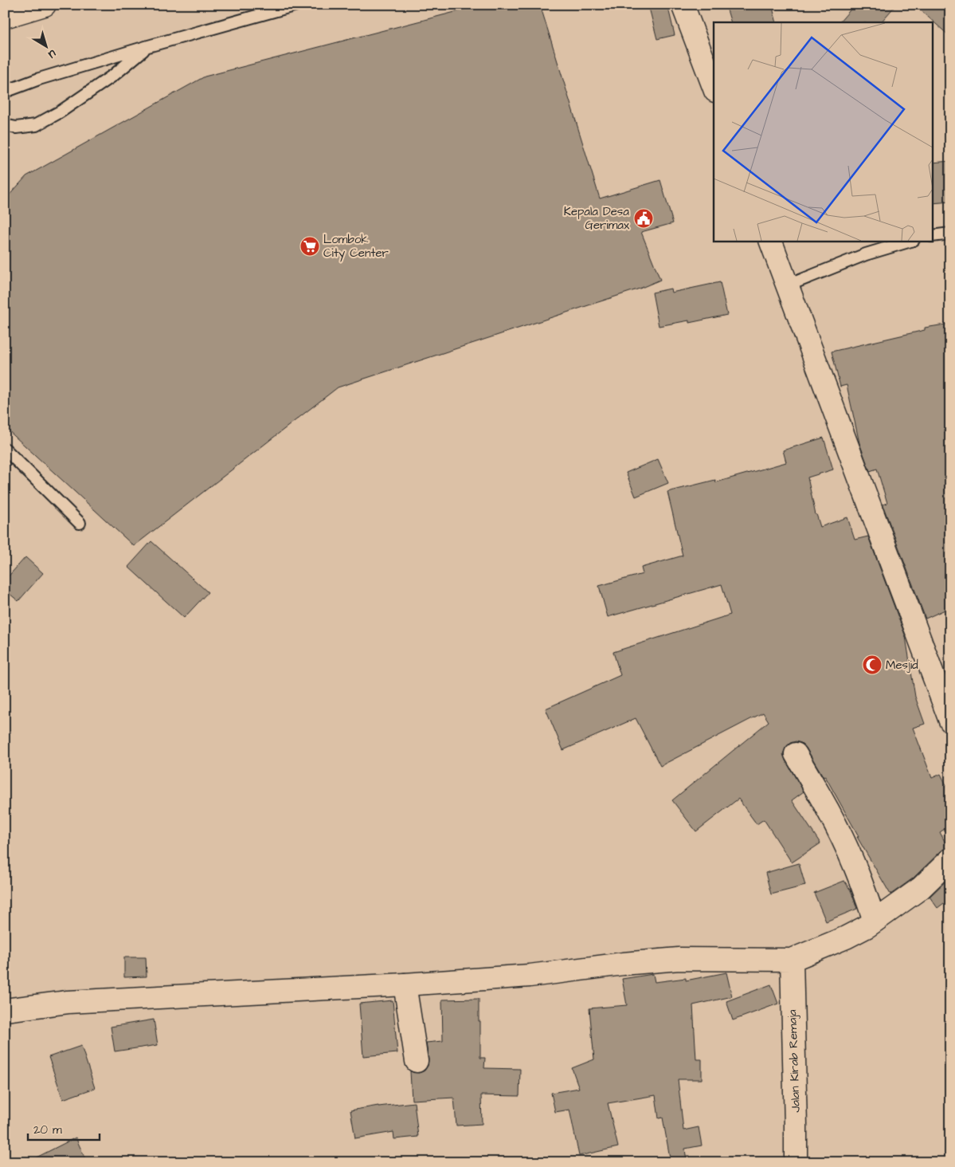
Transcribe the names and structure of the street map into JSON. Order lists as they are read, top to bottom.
{
  "streets": {
    "main road": ["Jalan Kirab Remaja"]
  },
  "places": {
    "public building": ["Kepala Desa Gerimax"],
    "supermarket": ["Lombok City Center"],
    "mosque": ["Mesjid"]
  },
  "scale_bar": "20 m",
  "north": "bottom right"
}
